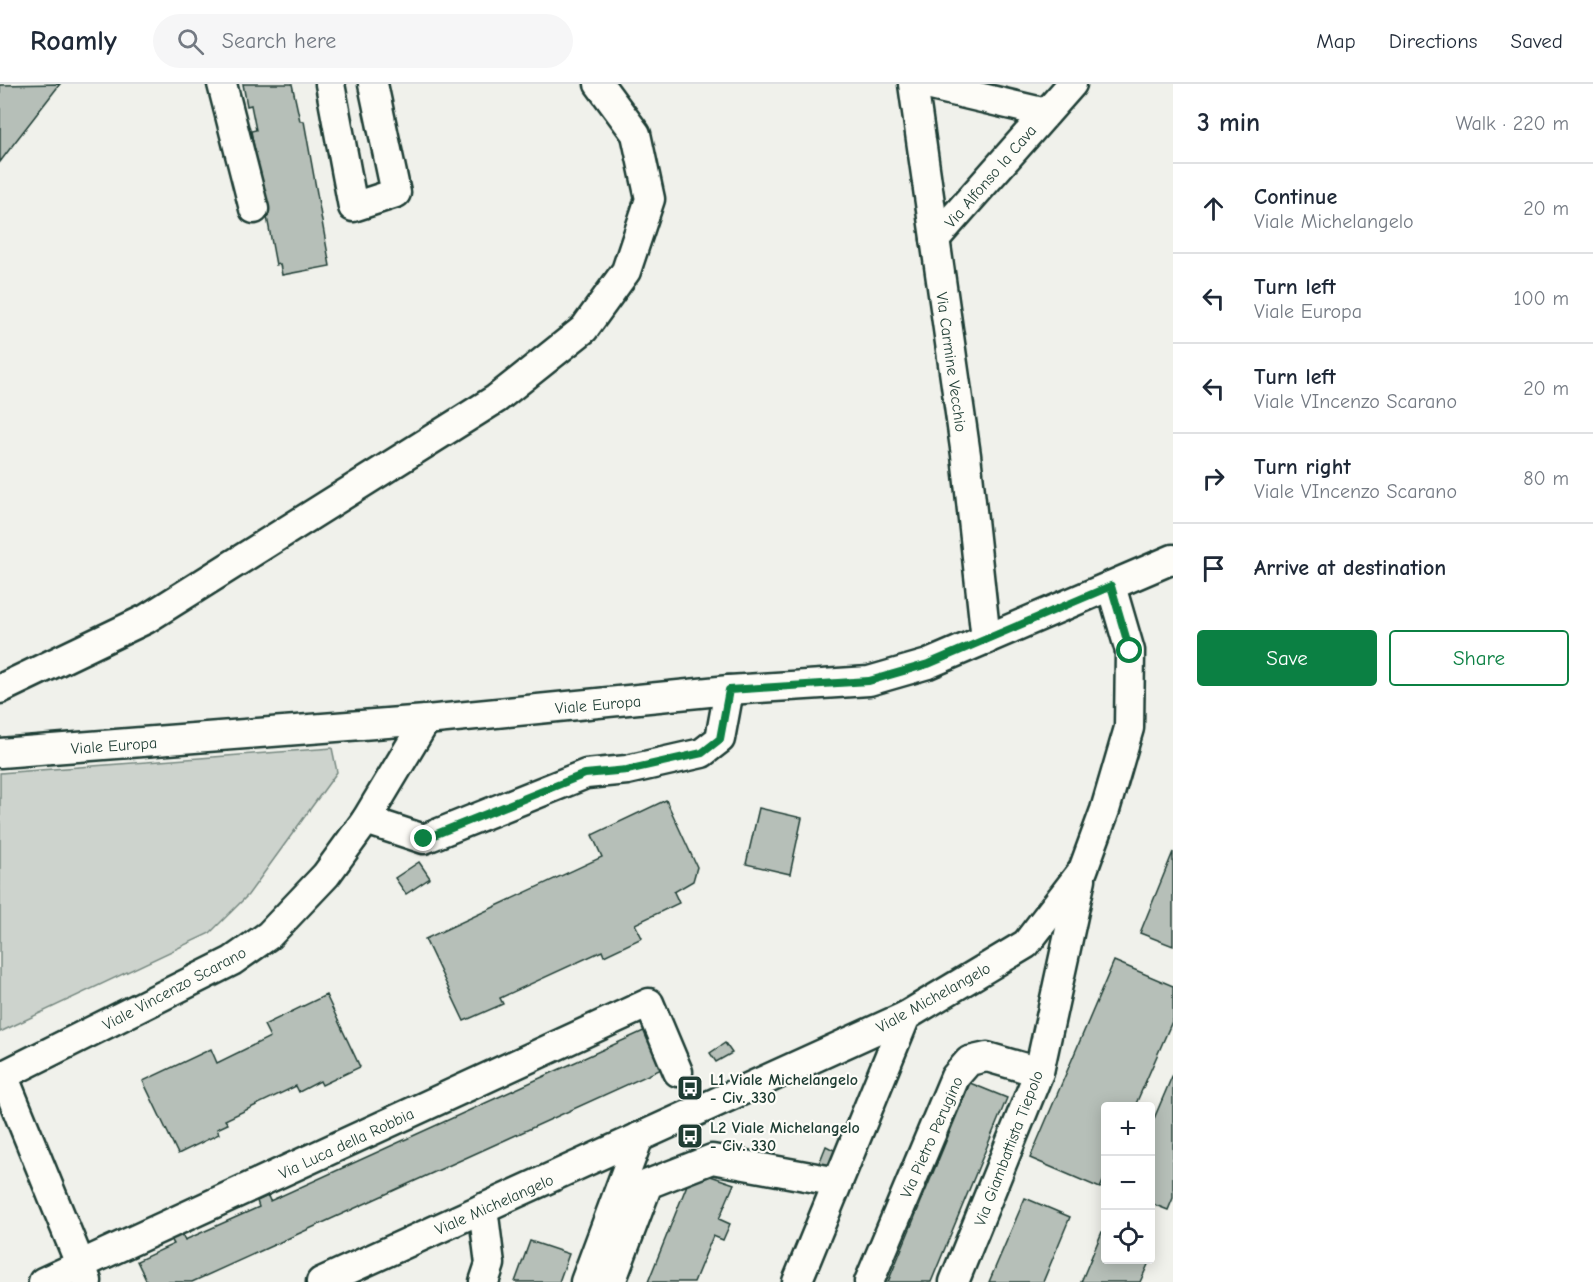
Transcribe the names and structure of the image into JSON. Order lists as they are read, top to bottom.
{
  "streets": {
    "street": [
      "Via Alfonso la Cava",
      "Via Carmine Vecchio",
      "Viale Europa",
      "Viale Vincenzo Scarano",
      "Viale Michelangelo",
      "Via Pietro Perugino",
      "Via Luca della Robbia",
      "Via Giambattista Tiepolo"
    ]
  },
  "crossings": [
    ["Via Alfonso la Cava", "Via Carmine Vecchio"],
    ["Via Carmine Vecchio", "Viale Europa"],
    ["Viale Europa", "Viale Vincenzo Scarano"],
    ["Viale Europa", "Viale Michelangelo"],
    ["Viale Michelangelo", "Via Giambattista Tiepolo"],
    ["Via Pietro Perugino", "Via Giambattista Tiepolo"]
  ],
  "places": {
    "bus stop": ["L1 Viale Michelangelo - Civ. 330", "L2 Viale Michelangelo - Civ. 330"]
  },
  "page": {
    "header": "Roamly",
    "search": "Search here",
    "nav": ["Map", "Directions", "Saved"],
    "heading": ["3 min", "Walk · 220 m"],
    "list": [
      ["Continue", "Viale Michelangelo", "20 m"],
      ["Turn left", "Viale Europa", "100 m"],
      ["Turn left", "Viale VIncenzo Scarano", "20 m"],
      ["Turn right", "Viale VIncenzo Scarano", "80 m"],
      "Arrive at destination"
    ],
    "buttons": ["Save", "Share"],
    "map_buttons": ["+", "−"]
  }
}
